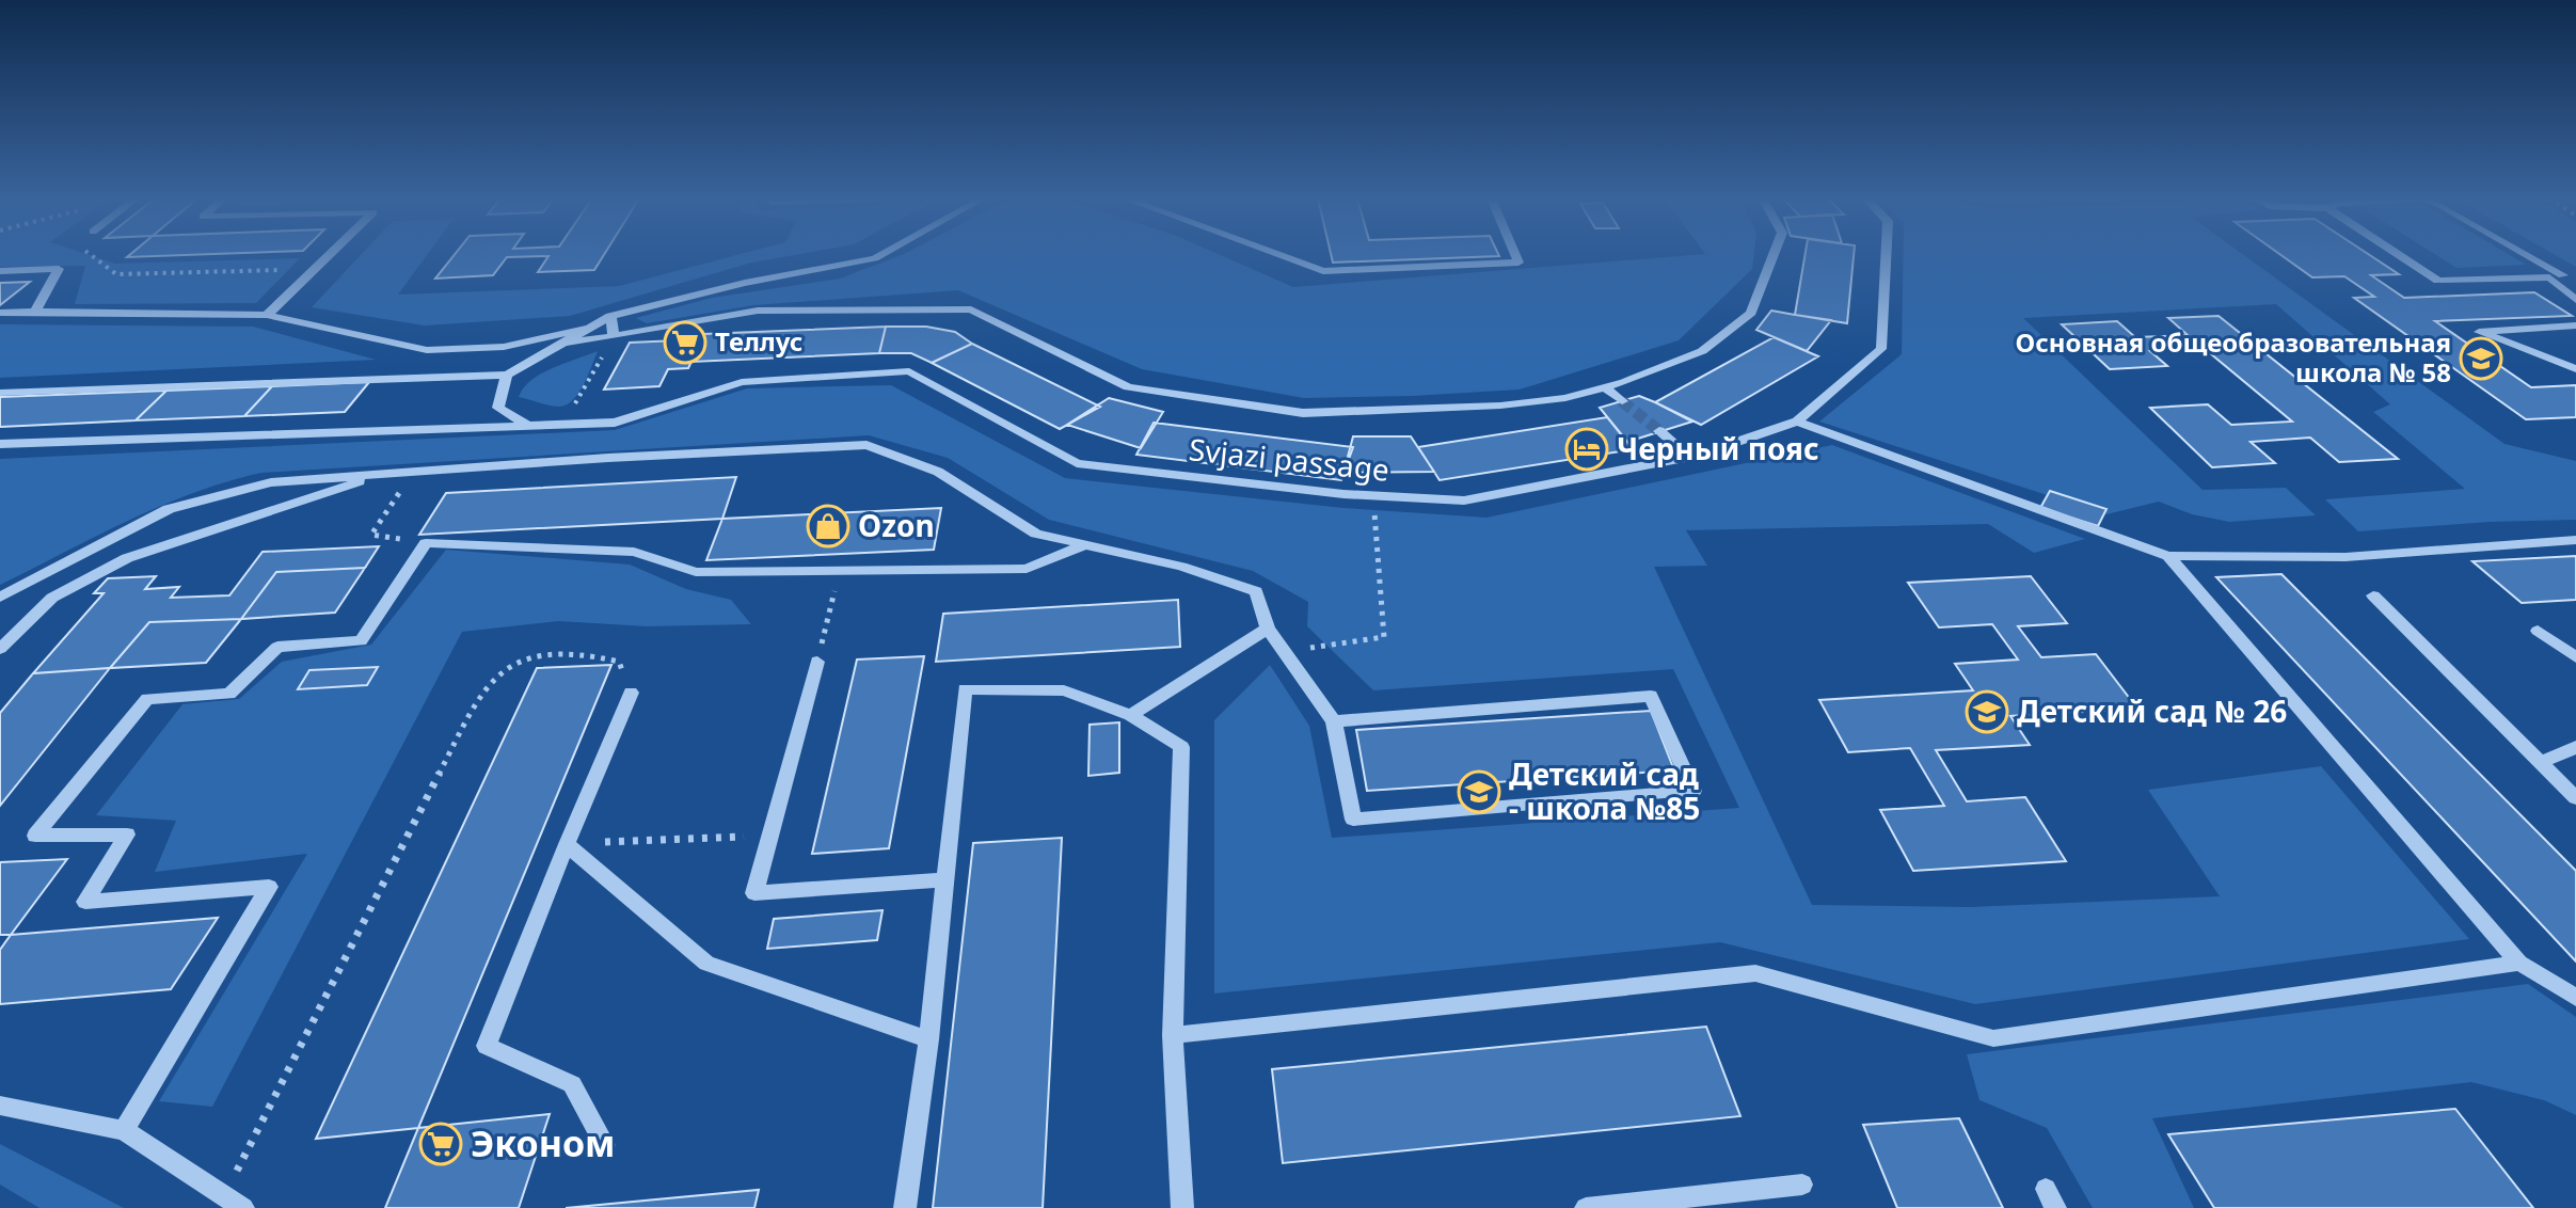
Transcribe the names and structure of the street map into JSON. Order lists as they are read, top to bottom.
{
  "streets": {
    "street": ["Svjazi passage"]
  },
  "places": {
    "supermarket": ["Теллус", "Эконом"],
    "school or university": ["Основная общеобразовательная школа № 58", "Детский сад № 26", "Детский сад - школа №85"],
    "hotel": ["Черный пояс"],
    "shop": ["Ozon"]
  }
}
